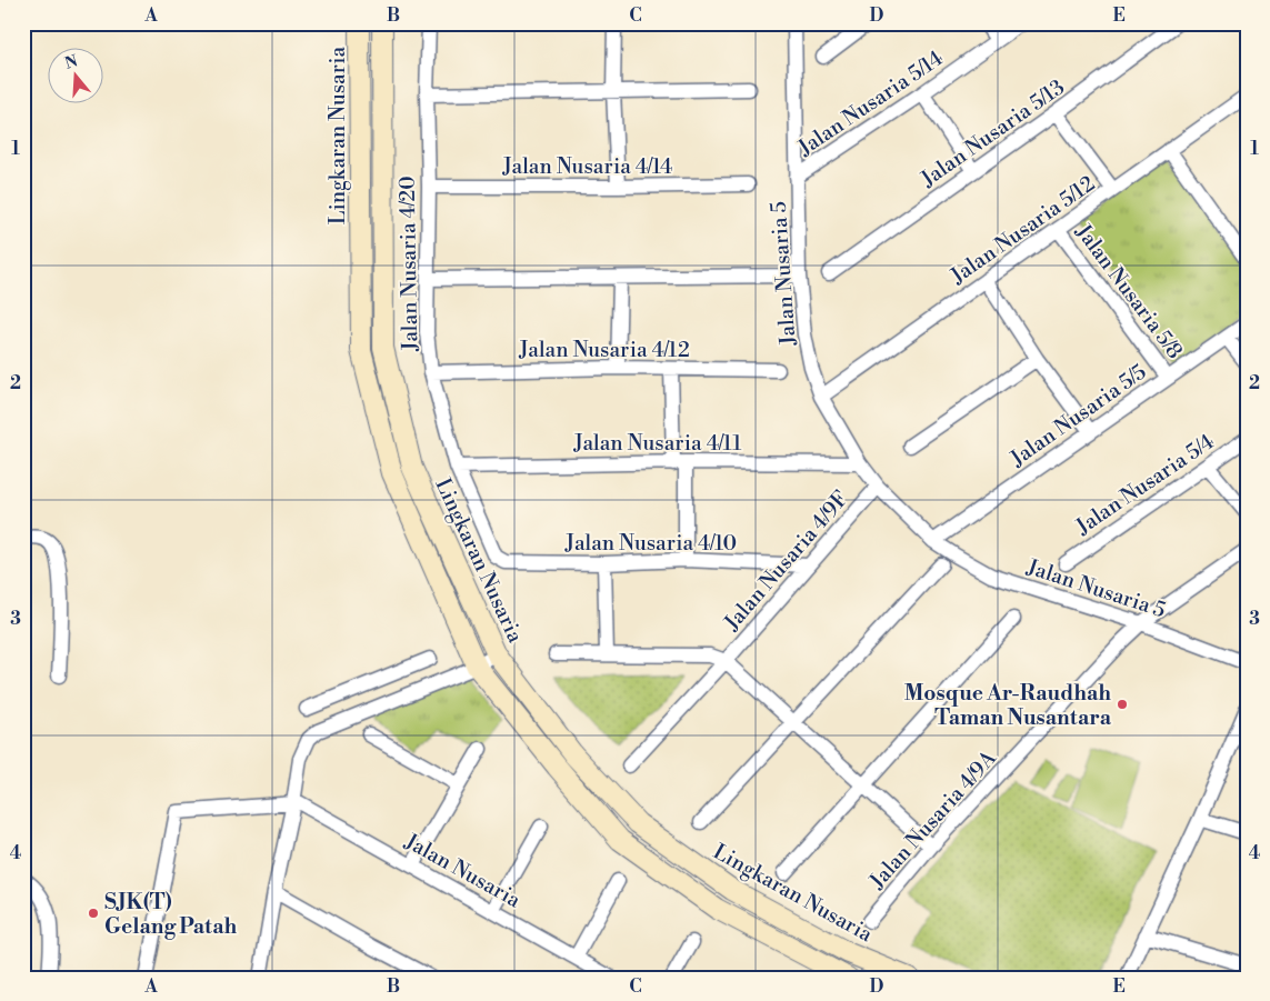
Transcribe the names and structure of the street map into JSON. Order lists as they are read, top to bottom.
{
  "streets": {
    "main road": ["Lingkaran Nusaria"],
    "street": [
      "Jalan Nusaria 5/14",
      "Jalan Nusaria 5/13",
      "Jalan Nusaria 4/14",
      "Jalan Nusaria 5/12",
      "Jalan Nusaria 4/20",
      "Jalan Nusaria 5",
      "Jalan Nusaria 5/8",
      "Jalan Nusaria 4/12",
      "Jalan Nusaria 5/5",
      "Jalan Nusaria 4/11",
      "Jalan Nusaria 5/4",
      "Jalan Nusaria 4/10",
      "Jalan Nusaria 4/9F",
      "Jalan Nusaria 4/9A",
      "Jalan Nusaria"
    ]
  },
  "crossings": [
    ["Jalan Nusaria 5/14", "Jalan Nusaria 5"],
    ["Jalan Nusaria 4/14", "Jalan Nusaria 4/20"],
    ["Jalan Nusaria 5/12", "Jalan Nusaria 5"],
    ["Jalan Nusaria 5/12", "Jalan Nusaria 5/8"],
    ["Jalan Nusaria 4/20", "Jalan Nusaria 4/12"],
    ["Jalan Nusaria 4/20", "Jalan Nusaria 4/11"],
    ["Jalan Nusaria 4/20", "Jalan Nusaria 4/10"],
    ["Jalan Nusaria 5", "Jalan Nusaria 5/5"],
    ["Jalan Nusaria 5", "Jalan Nusaria 4/11"],
    ["Jalan Nusaria 5", "Jalan Nusaria 4/9F"],
    ["Jalan Nusaria 5", "Jalan Nusaria 4/9A"],
    ["Jalan Nusaria 5/8", "Jalan Nusaria 5/5"],
    ["Jalan Nusaria 4/10", "Jalan Nusaria 4/9F"]
  ],
  "places": ["Mosque Ar-Raudhah Taman Nusantara", "SJK(T) Gelang Patah"],
  "north": "top",
  "grid": {
    "columns": [
      "A",
      "B",
      "C",
      "D",
      "E"
    ],
    "rows": [
      "1",
      "2",
      "3",
      "4"
    ]
  }
}
